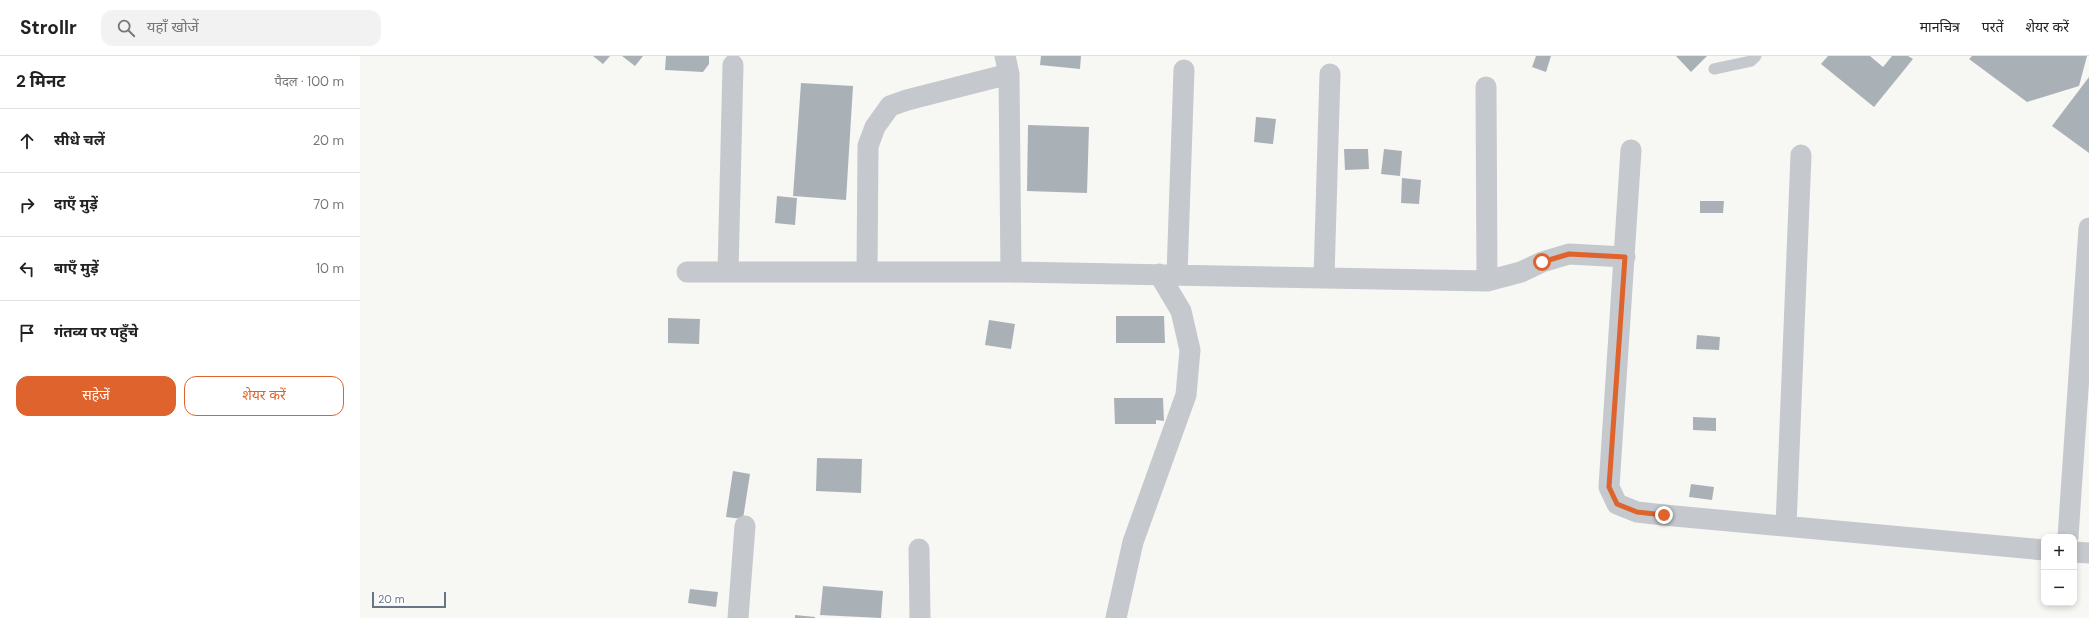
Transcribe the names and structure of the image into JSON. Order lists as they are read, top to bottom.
{
  "scale_bar": "20 m",
  "page": {
    "header": "Strollr",
    "search": "यहाँ खोजें",
    "nav": ["मानचित्र", "परतें", "शेयर करें"],
    "heading": ["2 मिनट", "पैदल · 100 m"],
    "list": [
      ["सीधे चलें", "20 m"],
      ["दाएँ मुड़ें", "70 m"],
      ["बाएँ मुड़ें", "10 m"],
      "गंतव्य पर पहुँचे"
    ],
    "buttons": ["सहेजें", "शेयर करें"],
    "map_buttons": ["+", "−"],
    "scale": "20 m"
  }
}
